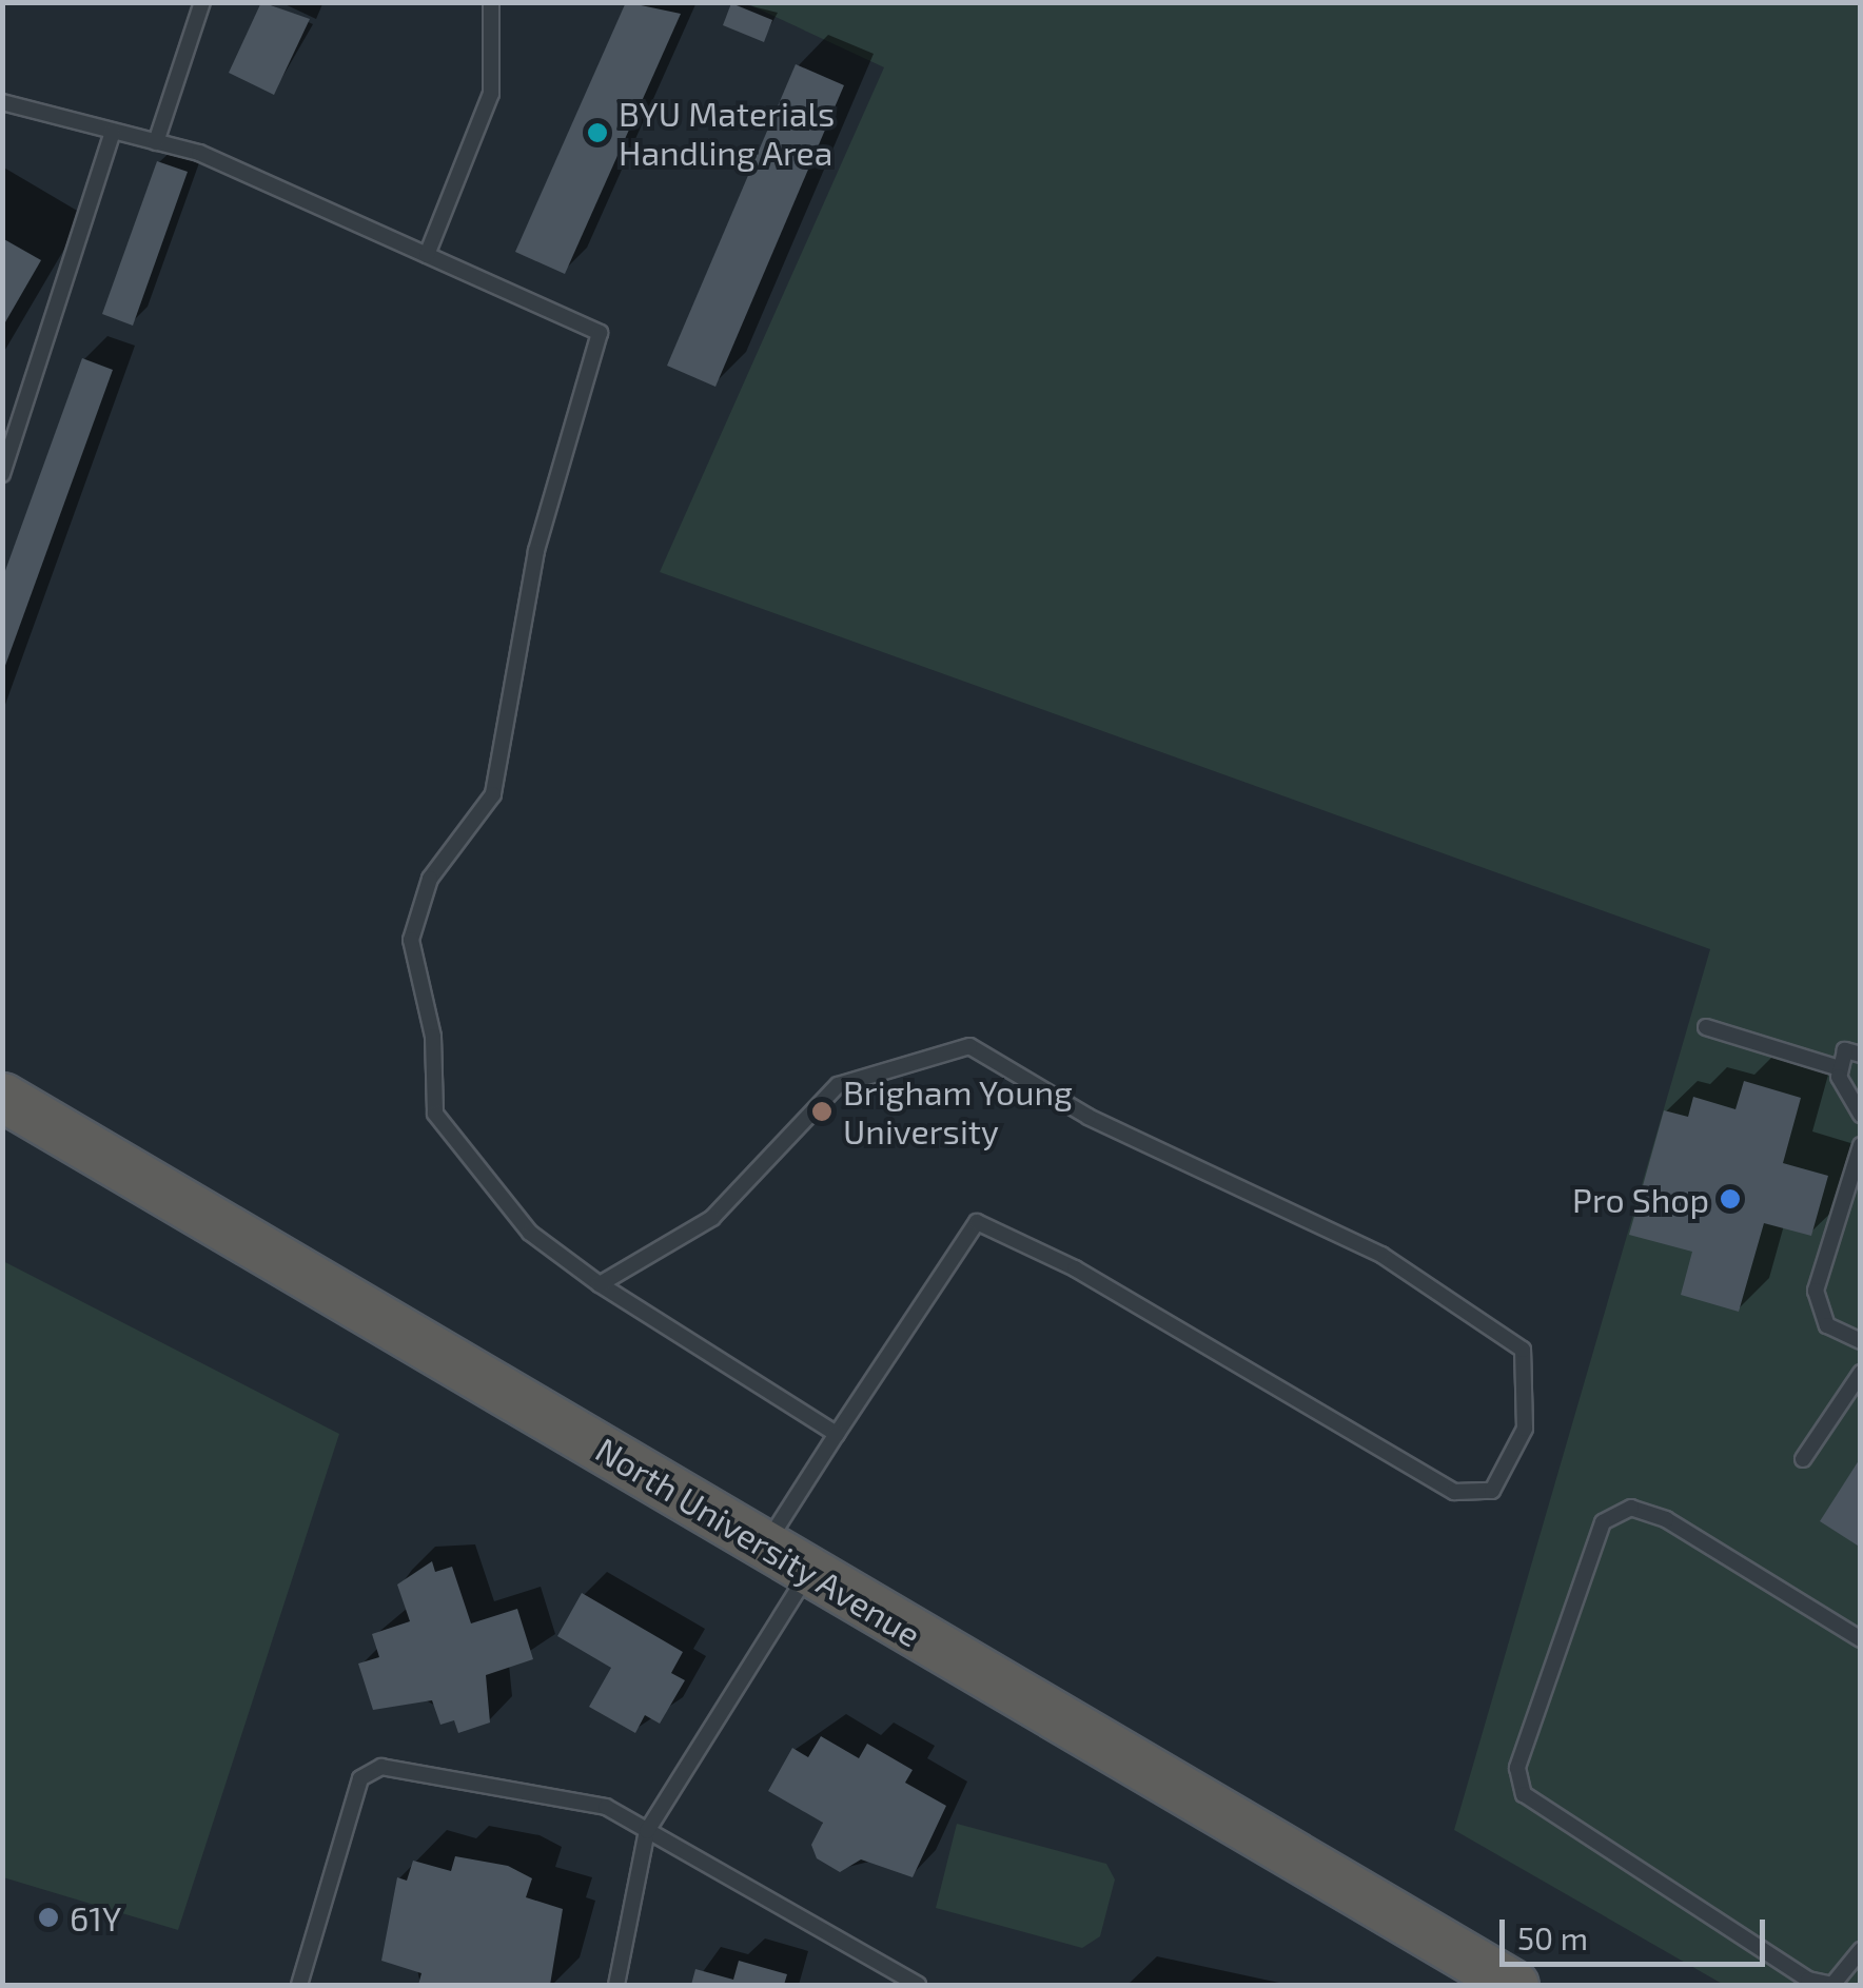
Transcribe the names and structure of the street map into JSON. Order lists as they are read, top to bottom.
{
  "streets": {
    "highway": ["North University Avenue"]
  },
  "places": [
    "BYU Materials Handling Area",
    "Brigham Young University",
    "Pro Shop",
    "61Y"
  ],
  "scale_bar": "50 m"
}
